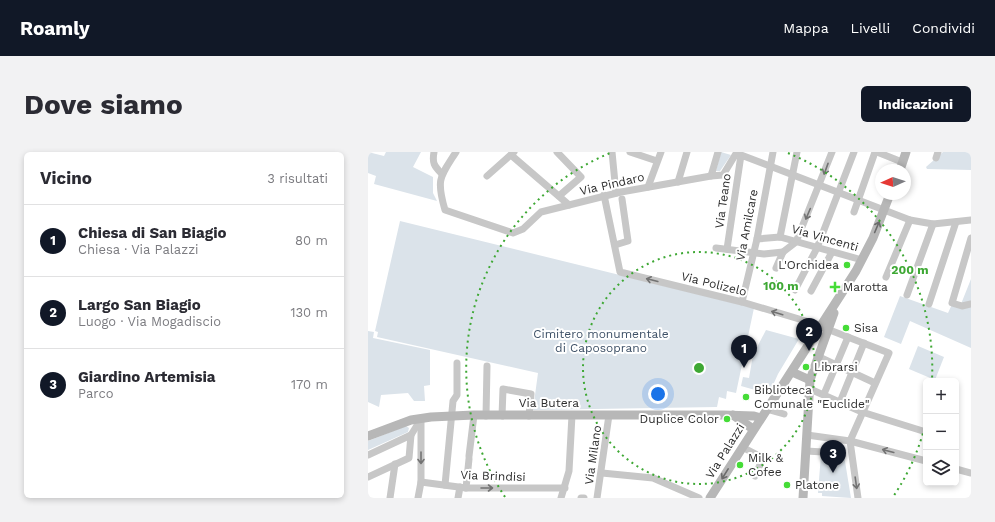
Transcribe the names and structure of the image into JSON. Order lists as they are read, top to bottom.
{
  "streets": {
    "street": [
      "Via Pindaro",
      "Via Teano",
      "Via Amilcare",
      "Via Vincenti",
      "Via Polizelo",
      "Via Butera",
      "Via Palazzi",
      "Via Milano",
      "Via Brindisi"
    ]
  },
  "crossings": [
    ["Via Pindaro", "Via Teano"],
    ["Via Pindaro", "Via Polizelo"],
    ["Via Amilcare", "Via Vincenti"],
    ["Via Amilcare", "Via Polizelo"],
    ["Via Polizelo", "Via Palazzi"],
    ["Via Butera", "Via Palazzi"],
    ["Via Butera", "Via Milano"]
  ],
  "one_way": ["Via Brindisi"],
  "parks": ["Cimitero monumentale di Caposoprano"],
  "places": {
    "other": [
      "L'Orchidea",
      "Sisa",
      "Librarsi",
      "Biblioteca Comunale \"Euclide\"",
      "Duplice Color",
      "Milk & Cofee",
      "Platone"
    ],
    "health": ["Marotta"]
  },
  "north": "left",
  "page": {
    "header": "Roamly",
    "nav": ["Mappa", "Livelli", "Condividi"],
    "buttons": "Indicazioni",
    "title": "Dove siamo",
    "heading": ["Vicino", "3 risultati"],
    "list": [
      {
        "mark": "1",
        "name": "Chiesa di San Biagio",
        "note": "Chiesa · Via Palazzi",
        "value": "80 m"
      },
      {
        "mark": "2",
        "name": "Largo San Biagio",
        "note": "Luogo · Via Mogadiscio",
        "value": "130 m"
      },
      {
        "mark": "3",
        "name": "Giardino Artemisia",
        "note": "Parco",
        "value": "170 m"
      }
    ],
    "pins": ["2", "1", "3"],
    "map_buttons": ["+", "−"]
  },
  "rings": ["200 m", "100 m"]
}
